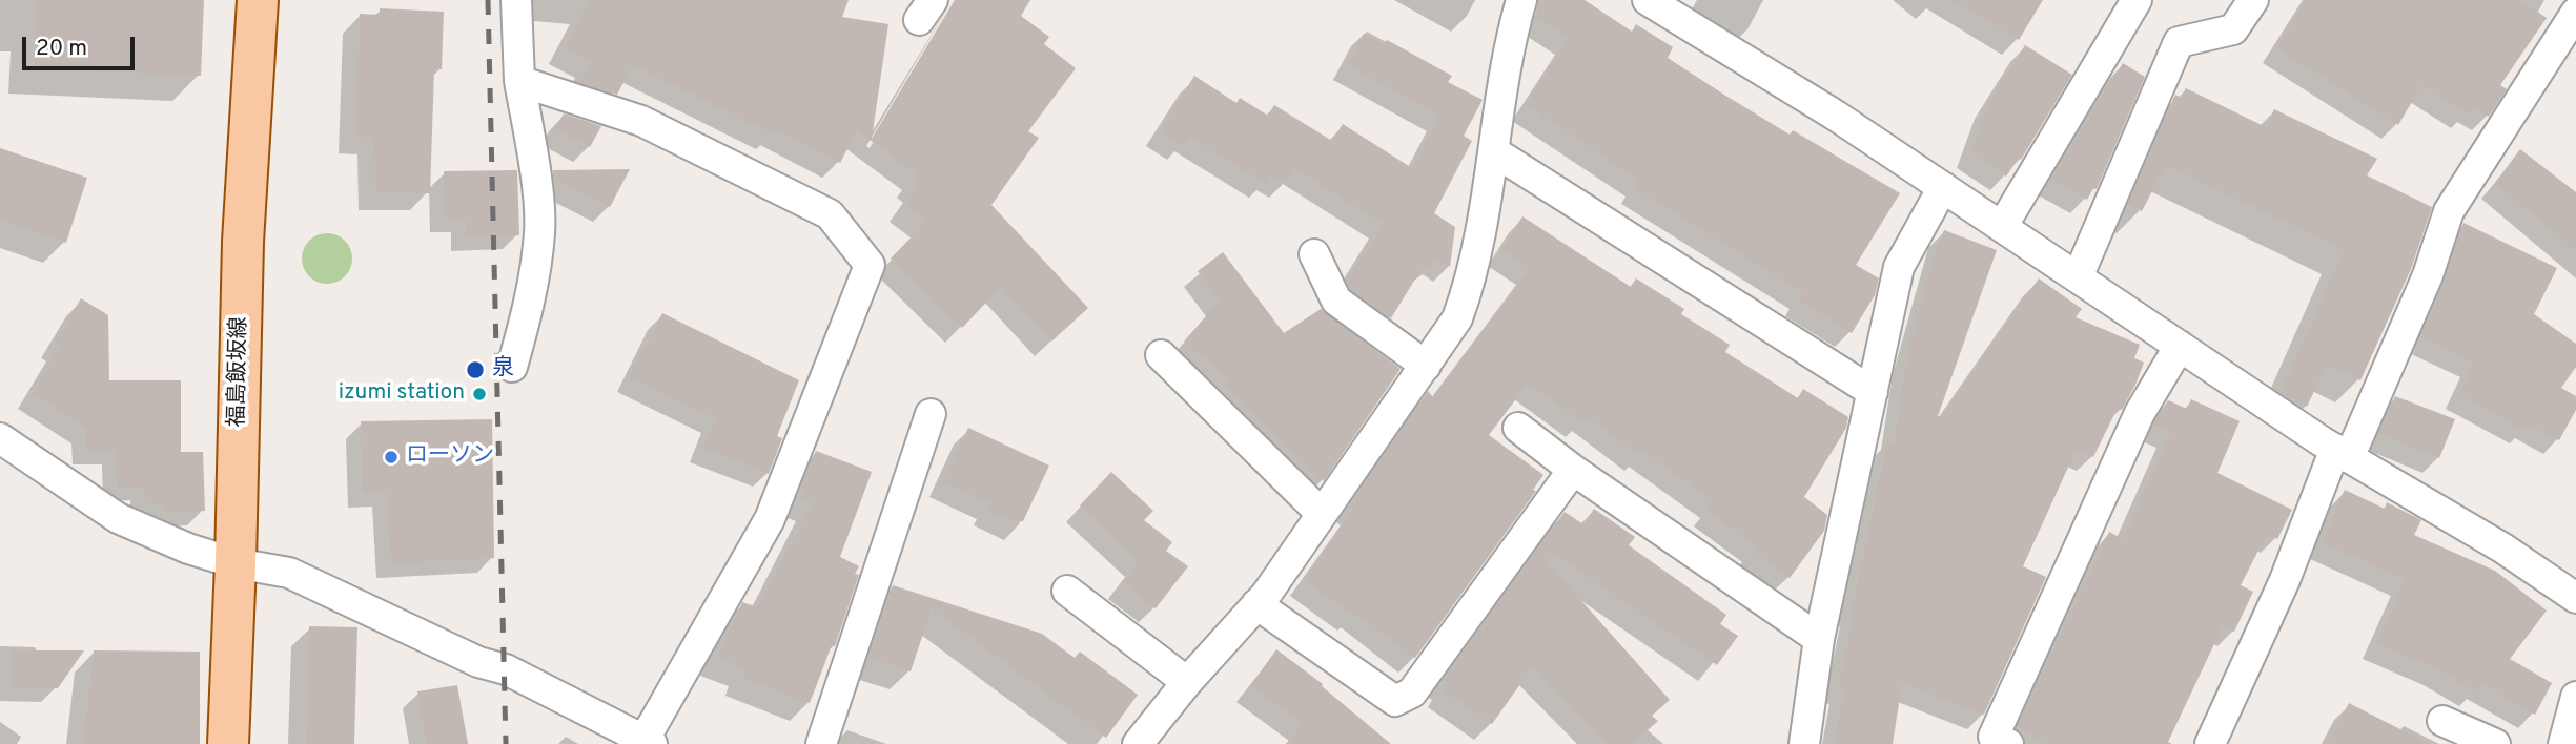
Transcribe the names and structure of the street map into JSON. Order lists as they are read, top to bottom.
{
  "streets": {
    "main road": ["福島飯坂線"]
  },
  "places": ["泉", "izumi station", "ローソン"],
  "scale_bar": "20 m"
}
